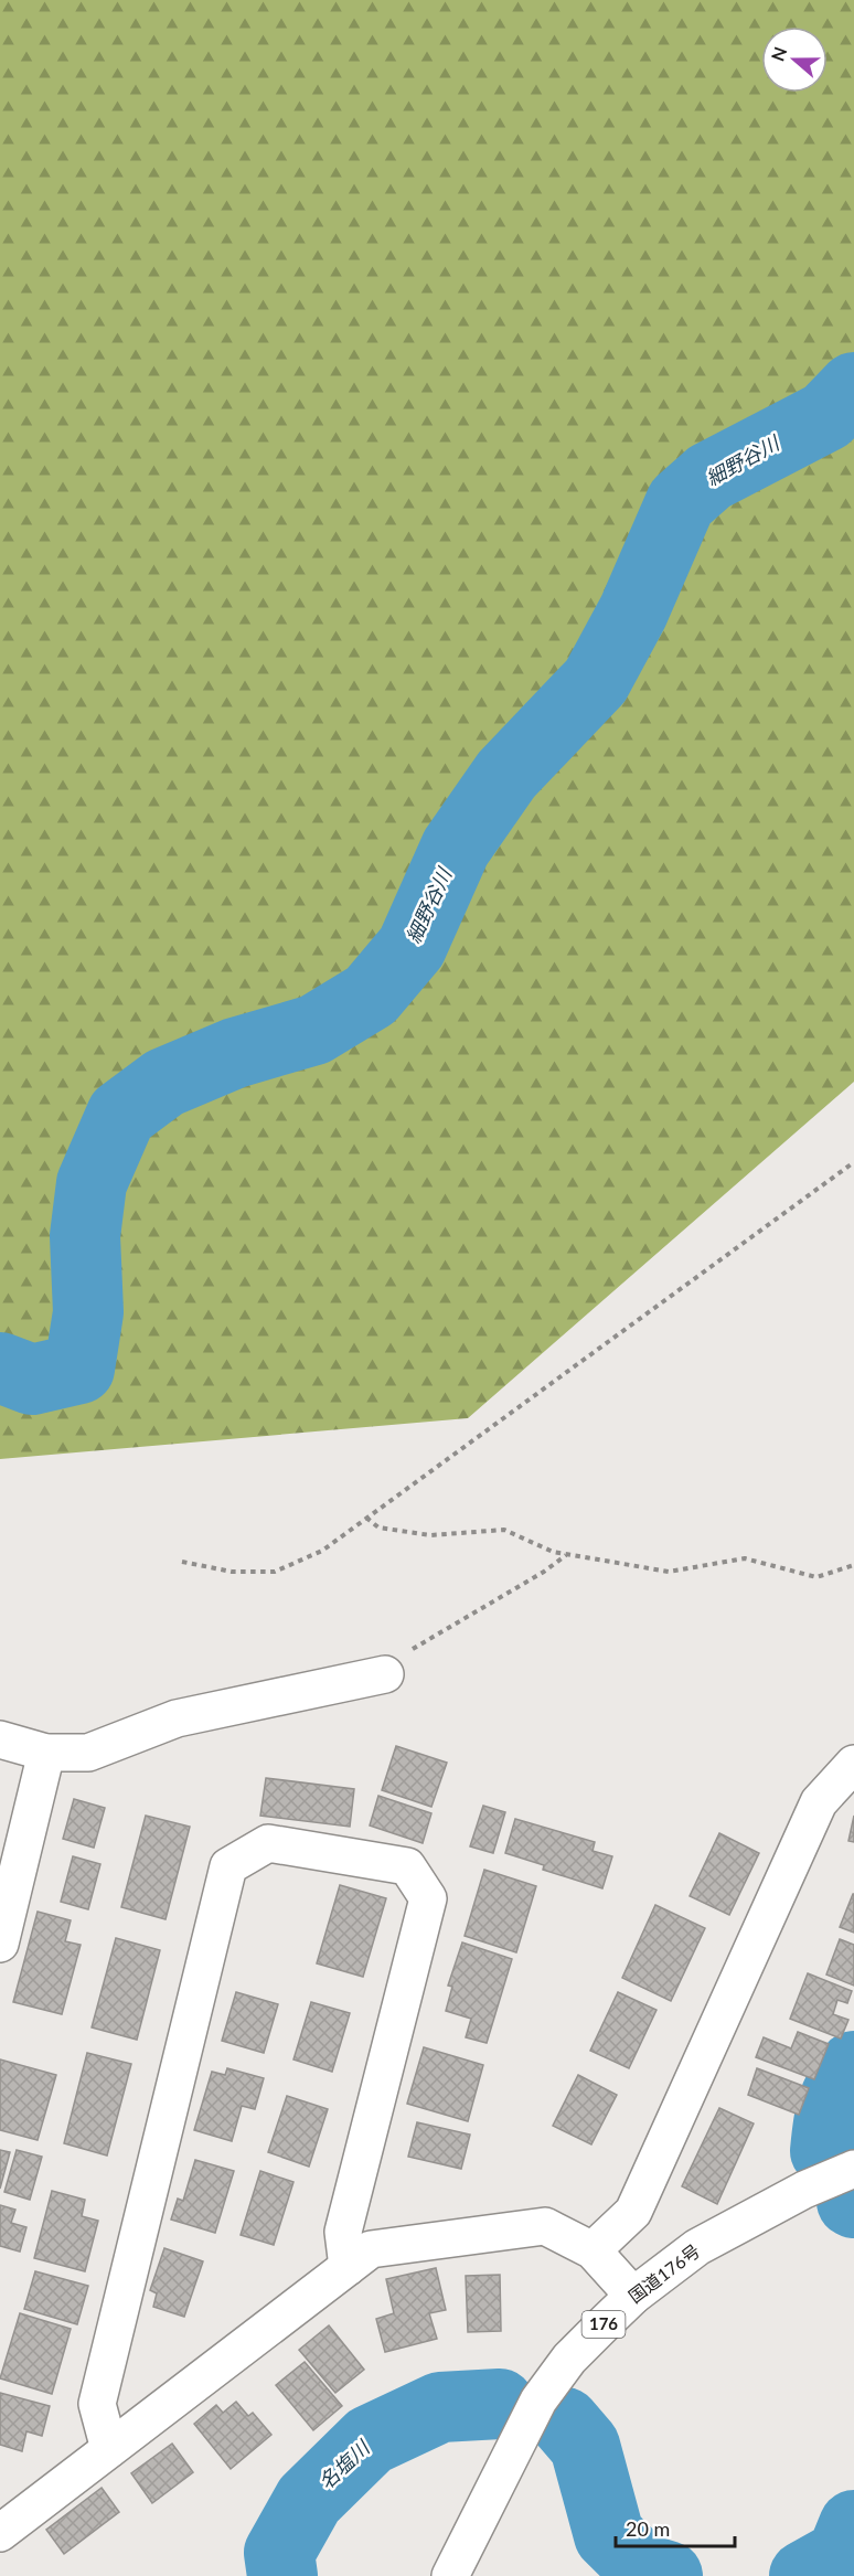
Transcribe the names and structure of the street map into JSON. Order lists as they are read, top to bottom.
{
  "streets": {
    "main road": ["国道176号", "176"]
  },
  "water": ["細野谷川", "名塩川"],
  "scale_bar": "20 m",
  "north": "left"
}
